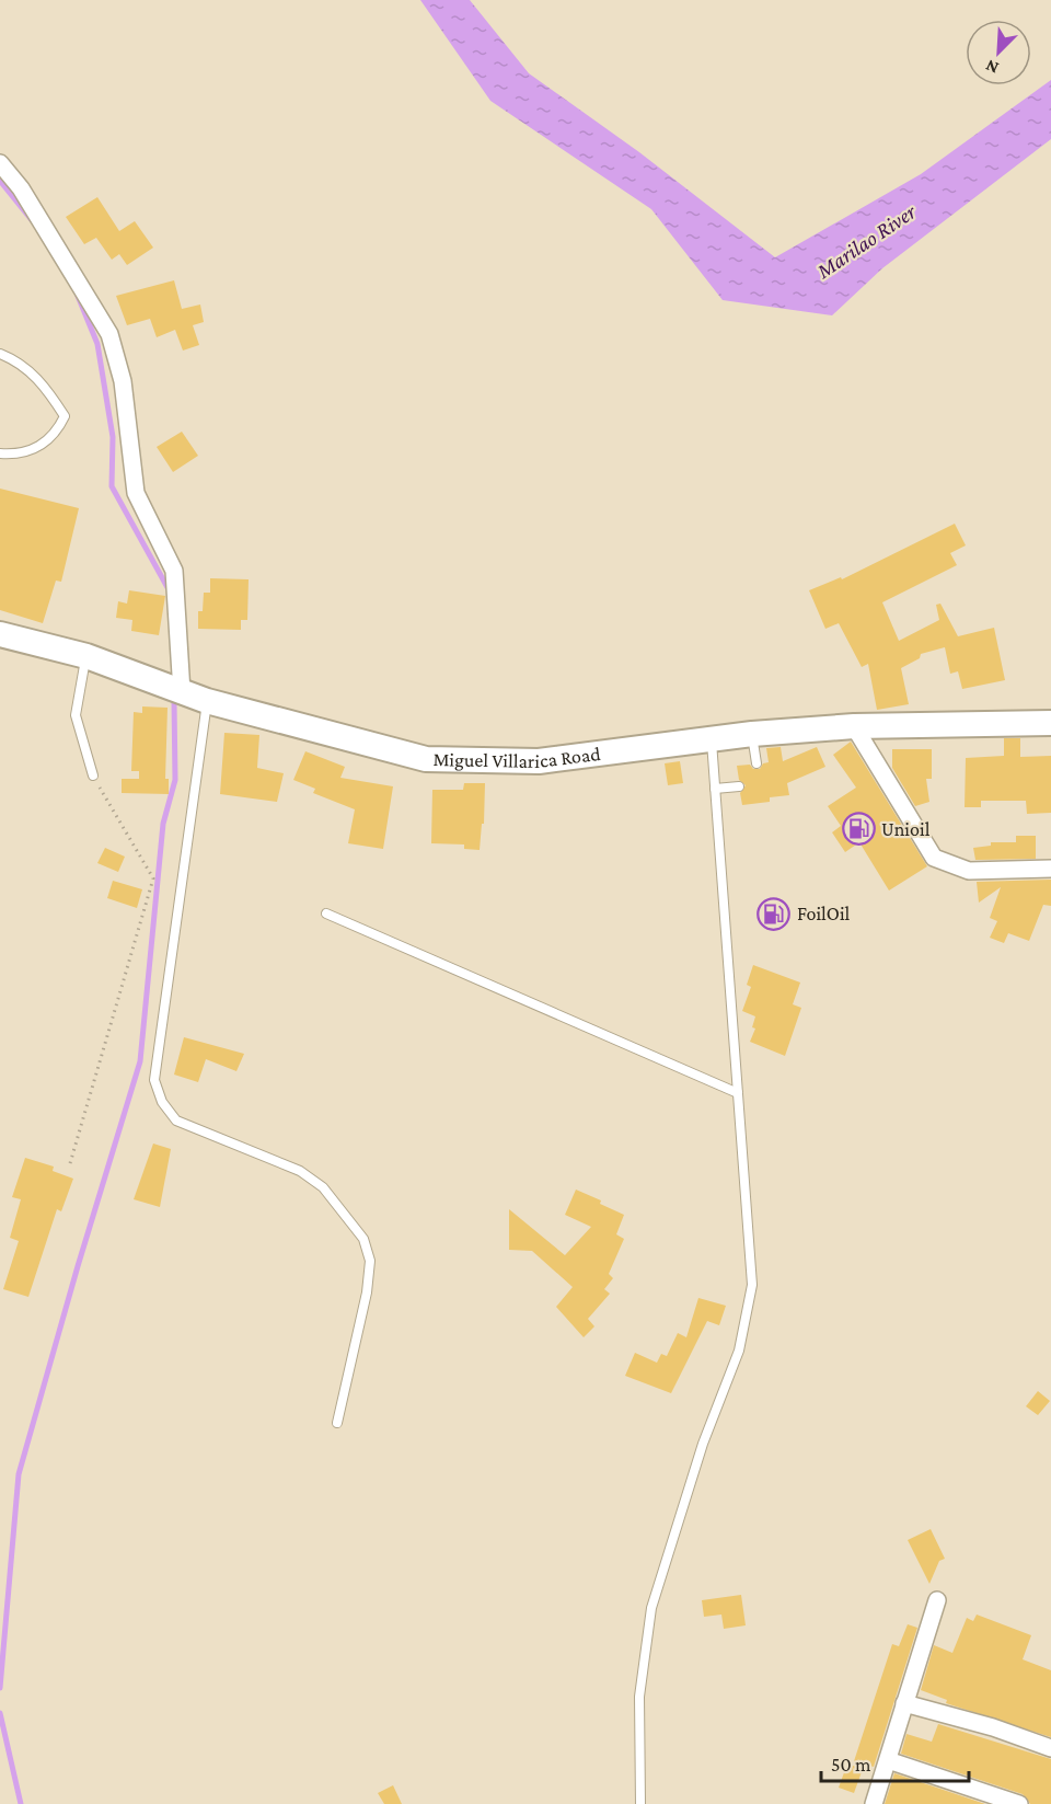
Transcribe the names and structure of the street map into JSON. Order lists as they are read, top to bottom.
{
  "streets": {
    "main road": ["Miguel Villarica Road"]
  },
  "water": ["Marilao River"],
  "places": {
    "fuel station": ["Unioil", "FoilOil"]
  },
  "scale_bar": "50 m",
  "north": "bottom left"
}
